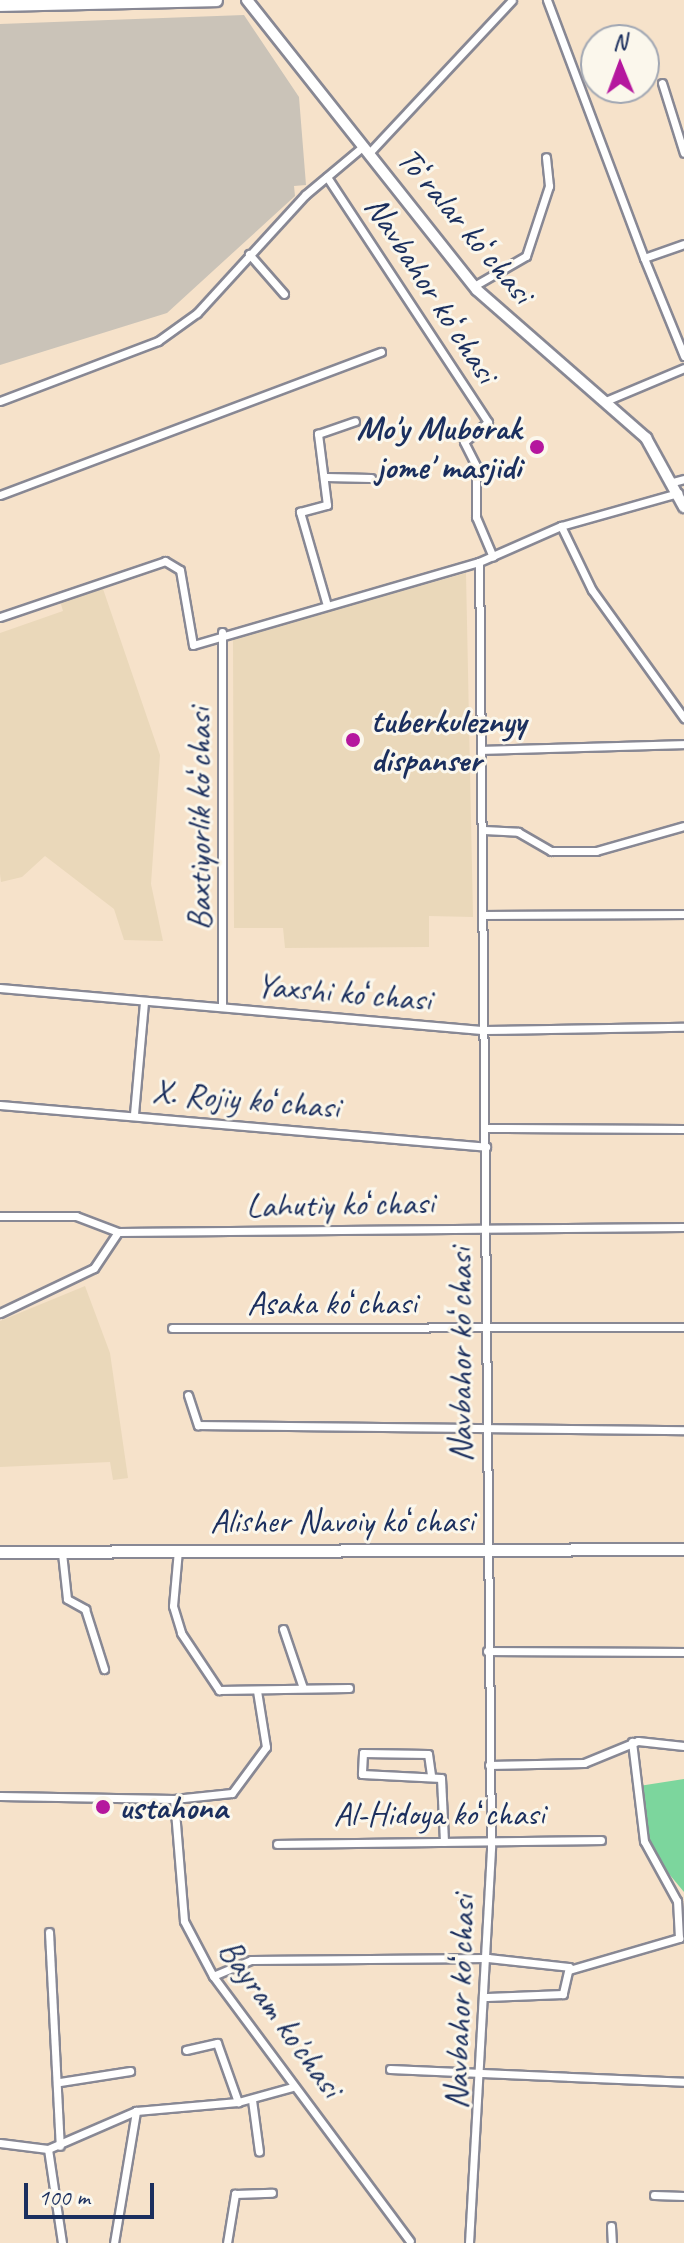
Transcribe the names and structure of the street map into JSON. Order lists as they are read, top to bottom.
{
  "streets": {
    "main road": ["Toʻralar koʻchasi", "Alisher Navoiy koʻchasi"],
    "street": [
      "Navbahor koʻchasi",
      "Baxtiyorlik koʻchasi",
      "Yaxshi koʻchasi",
      "X. Rojiy koʻchasi",
      "Lahutiy koʻchasi",
      "Asaka koʻchasi",
      "Al-Hidoya koʻchasi",
      "Bayram ko'chasi"
    ]
  },
  "crossings": [
    ["Navbahor koʻchasi", "Yaxshi koʻchasi"],
    ["Navbahor koʻchasi", "X. Rojiy koʻchasi"],
    ["Navbahor koʻchasi", "Lahutiy koʻchasi"],
    ["Navbahor koʻchasi", "Asaka koʻchasi"],
    ["Navbahor koʻchasi", "Alisher Navoiy koʻchasi"],
    ["Navbahor koʻchasi", "Al-Hidoya koʻchasi"],
    ["Baxtiyorlik koʻchasi", "Yaxshi koʻchasi"]
  ],
  "places": ["Mo'y Muborak jome' masjidi", "tuberkuleznyy dispanser", "ustahona"],
  "scale_bar": "100 m",
  "north": "top"
}
